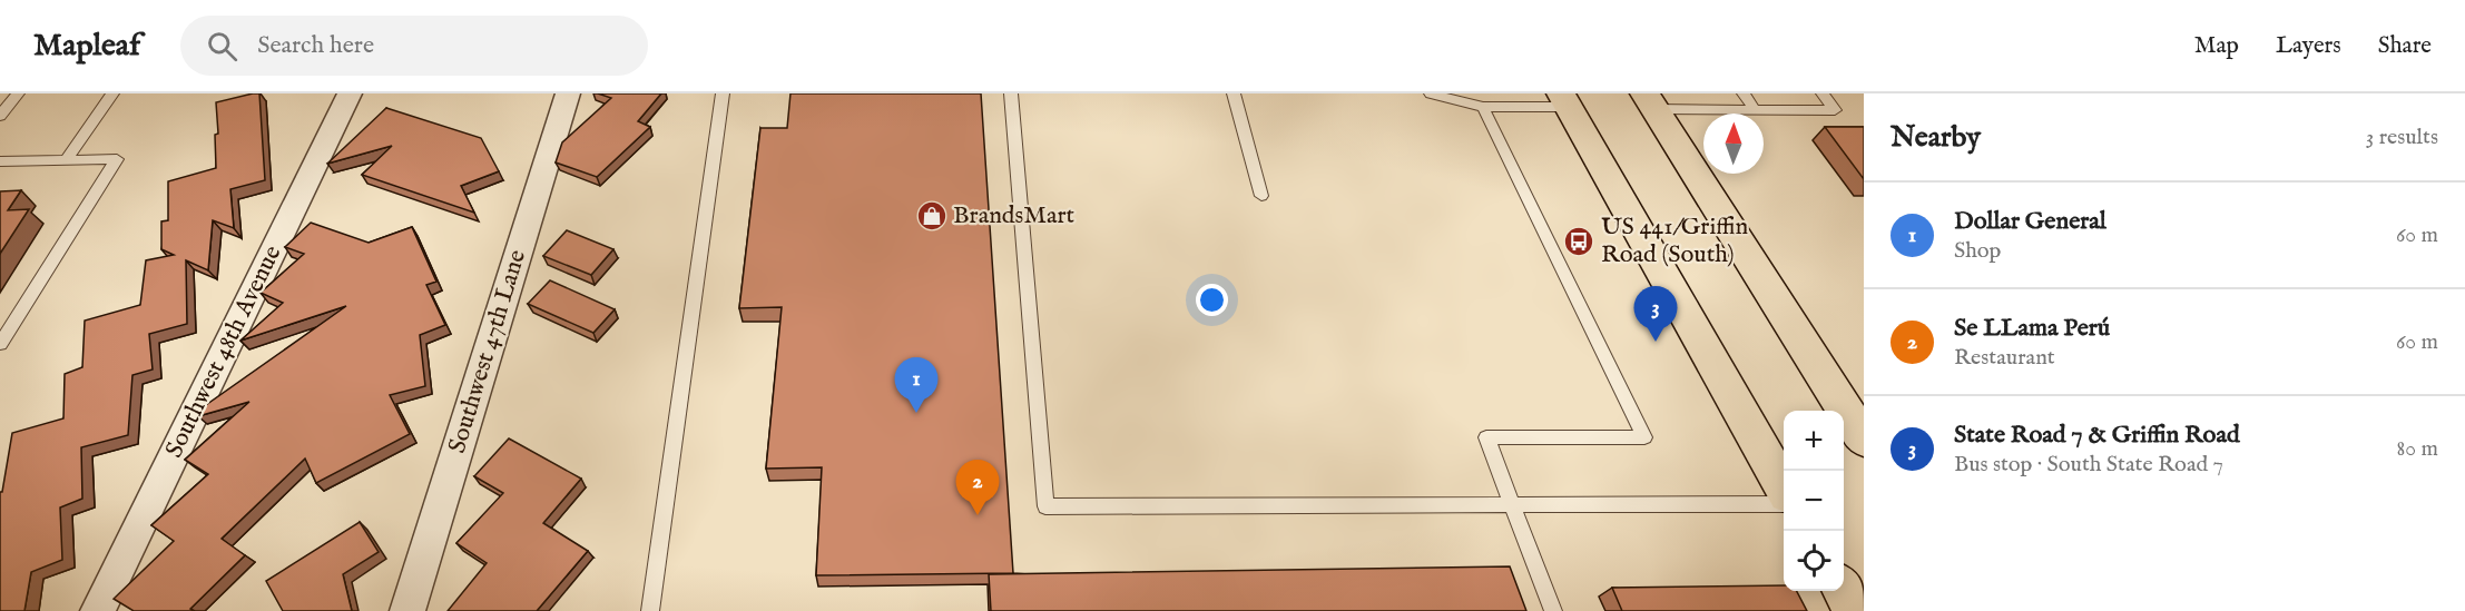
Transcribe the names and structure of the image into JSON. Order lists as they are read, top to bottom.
{
  "streets": {
    "street": ["Southwest 48th Avenue", "Southwest 47th Lane"]
  },
  "places": {
    "shop": ["BrandsMart"],
    "bus stop": ["US 441/Griffin Road (South)"]
  },
  "north": "top",
  "page": {
    "header": "Mapleaf",
    "search": "Search here",
    "nav": ["Map", "Layers", "Share"],
    "heading": ["Nearby", "3 results"],
    "list": [
      {
        "mark": "1",
        "name": "Dollar General",
        "note": "Shop",
        "value": "60 m"
      },
      {
        "mark": "2",
        "name": "Se LLama Perú",
        "note": "Restaurant",
        "value": "60 m"
      },
      {
        "mark": "3",
        "name": "State Road 7 & Griffin Road",
        "note": "Bus stop · South State Road 7",
        "value": "80 m"
      }
    ],
    "pins": ["3", "1", "2"],
    "map_buttons": ["+", "−"]
  }
}
